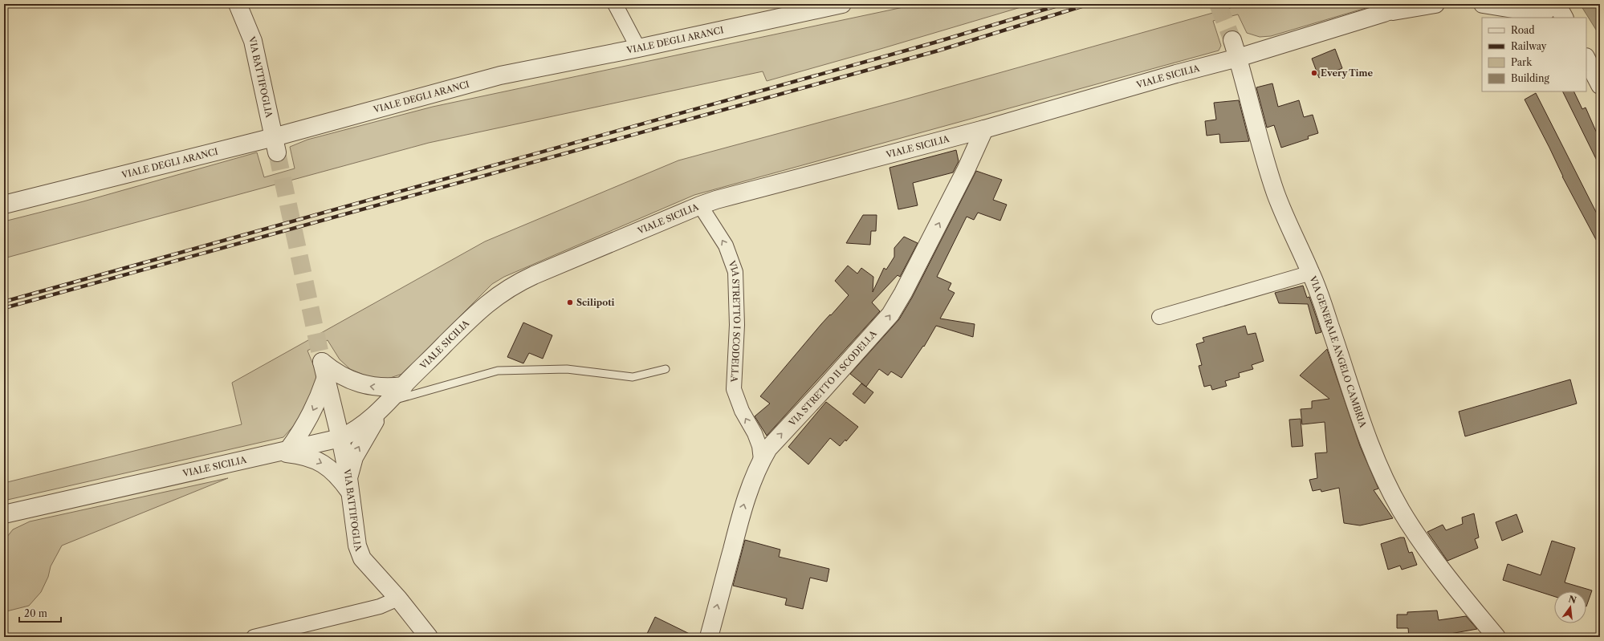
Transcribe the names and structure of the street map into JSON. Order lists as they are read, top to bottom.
{
  "streets": {
    "street": [
      "VIALE DEGLI ARANCI",
      "VIALE SICILIA",
      "VIA BATTIFOGLIA",
      "VIA STRETTO I SCODELLA",
      "VIA GENERALE ANGELO CAMBRIA",
      "VIA STRETTO II SCODELLA"
    ]
  },
  "crossings": [
    ["VIALE DEGLI ARANCI", "VIA BATTIFOGLIA"],
    ["VIALE SICILIA", "VIA BATTIFOGLIA"],
    ["VIALE SICILIA", "VIA STRETTO I SCODELLA"],
    ["VIALE SICILIA", "VIA GENERALE ANGELO CAMBRIA"],
    ["VIALE SICILIA", "VIA STRETTO II SCODELLA"],
    ["VIA STRETTO I SCODELLA", "VIA STRETTO II SCODELLA"]
  ],
  "one_way": ["VIA STRETTO I SCODELLA", "VIA STRETTO II SCODELLA"],
  "places": ["Every Time", "Scilipoti"],
  "legend": [
    "Road",
    "Railway",
    "Park",
    "Building"
  ],
  "scale_bar": "20 m",
  "north": "top"
}
